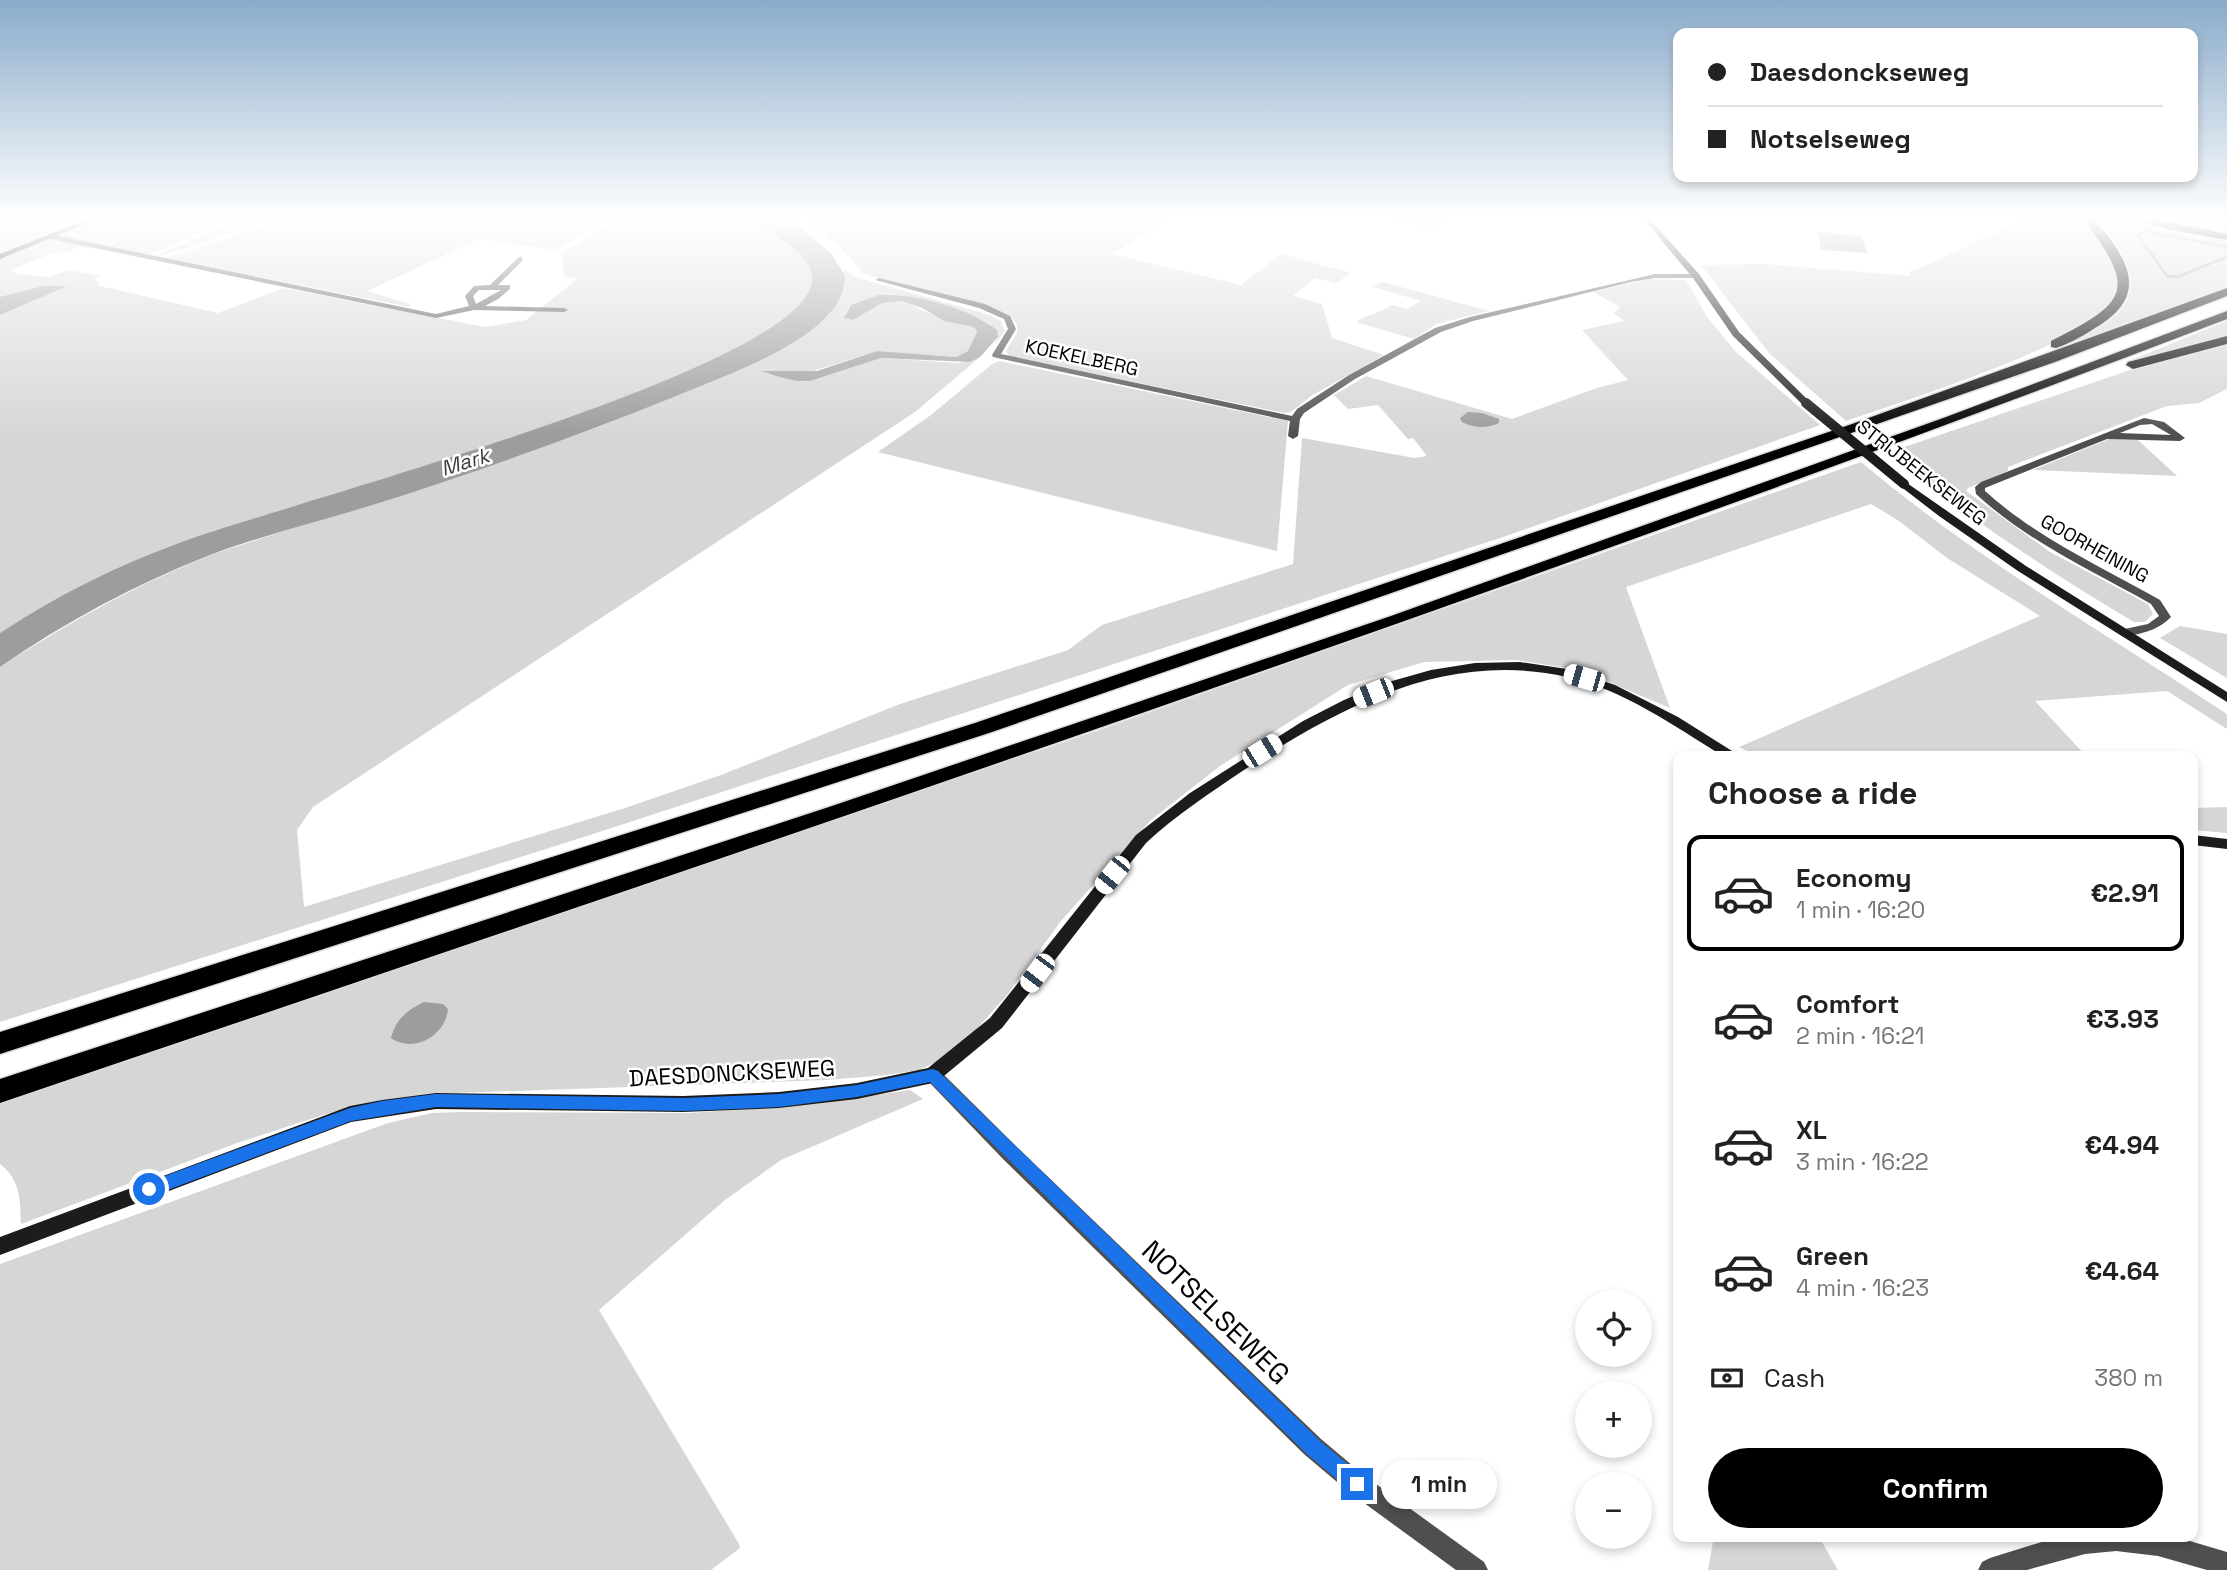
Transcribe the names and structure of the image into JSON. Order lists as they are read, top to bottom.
{
  "streets": {
    "street": [
      "KOEKELBERG",
      "STRIJBEEKSEWEG",
      "GOORHEINING",
      "DAESDONCKSEWEG",
      "NOTSELSEWEG"
    ]
  },
  "crossings": [
    ["STRIJBEEKSEWEG", "GOORHEINING"],
    ["DAESDONCKSEWEG", "NOTSELSEWEG"]
  ],
  "water": ["Mark"],
  "page": {
    "banner": ["Daesdonckseweg", "Notselseweg"],
    "heading": "Choose a ride",
    "list": [
      {
        "name": "Economy",
        "note": "1 min · 16:20",
        "value": "€2.91"
      },
      {
        "name": "Comfort",
        "note": "2 min · 16:21",
        "value": "€3.93"
      },
      {
        "name": "XL",
        "note": "3 min · 16:22",
        "value": "€4.94"
      },
      {
        "name": "Green",
        "note": "4 min · 16:23",
        "value": "€4.64"
      }
    ],
    "map_buttons": ["+", "−"],
    "pay": ["Cash", "380 m"],
    "buttons": "Confirm",
    "bubble": "1 min"
  }
}
